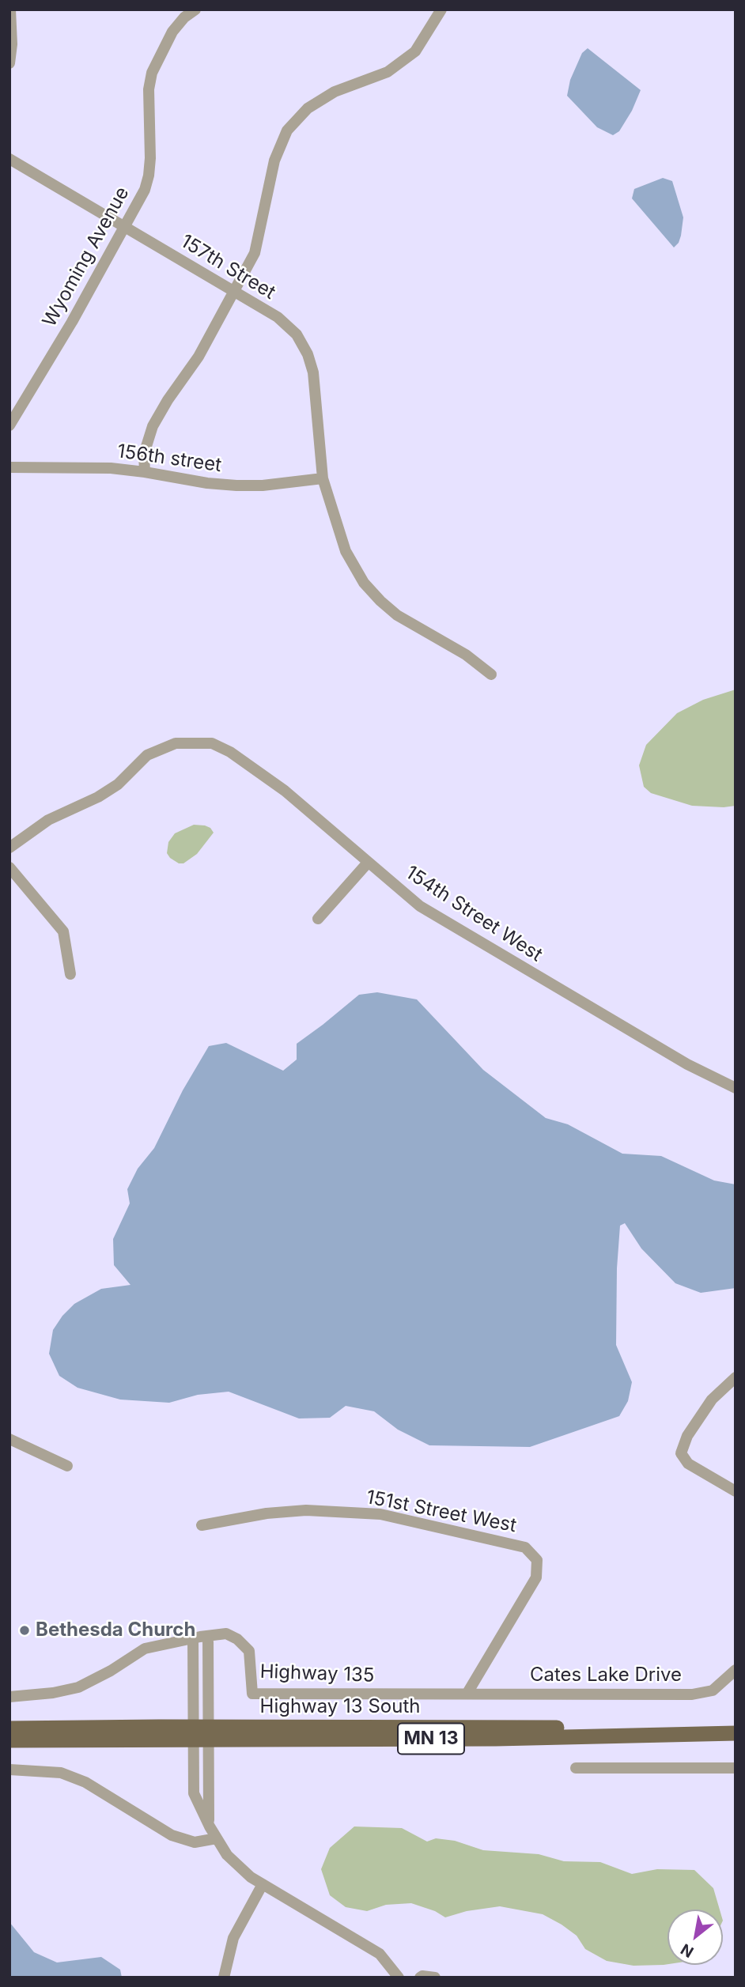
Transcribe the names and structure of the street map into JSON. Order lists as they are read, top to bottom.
{
  "streets": {
    "main road": ["Highway 13 South", "MN 13"],
    "street": [
      "Wyoming Avenue",
      "157th Street",
      "156th street",
      "154th Street West",
      "151st Street West",
      "Highway 135",
      "Cates Lake Drive"
    ]
  },
  "crossings": [
    ["Wyoming Avenue", "157th Street"],
    ["157th Street", "156th street"],
    ["151st Street West", "Highway 135"],
    ["151st Street West", "Cates Lake Drive"],
    ["Highway 135", "Cates Lake Drive"]
  ],
  "places": ["Bethesda Church"],
  "north": "bottom left"
}
